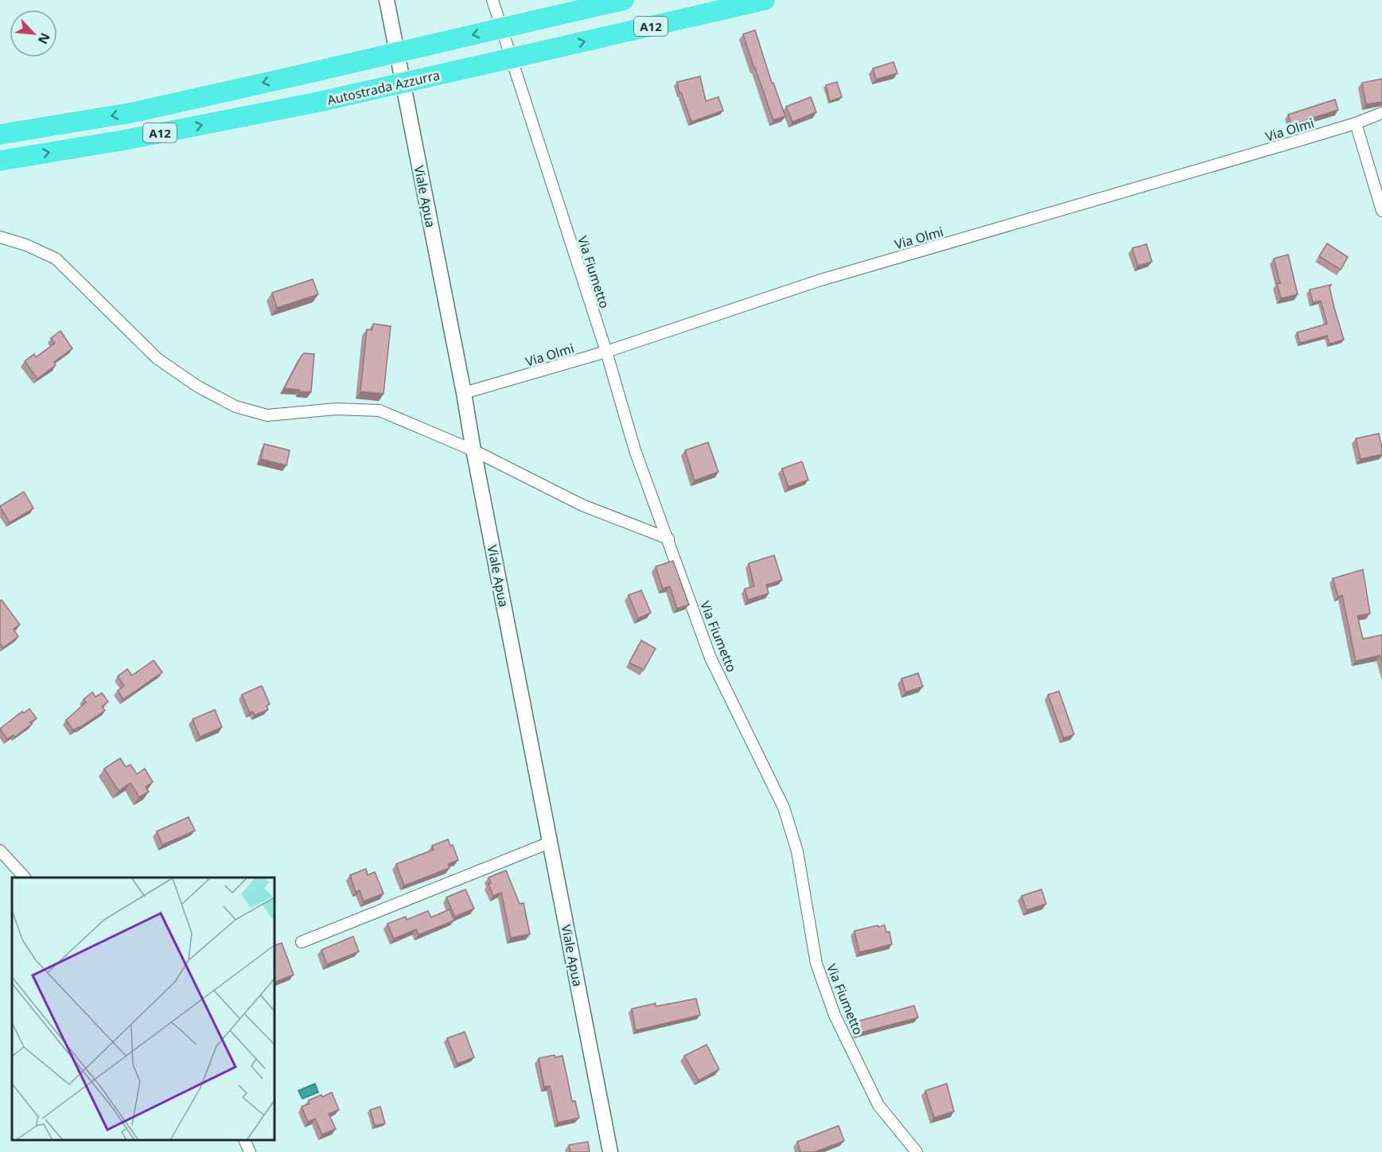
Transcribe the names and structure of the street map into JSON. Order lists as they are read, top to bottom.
{
  "streets": {
    "highway": ["A12", "Autostrada Azzurra"],
    "street": ["Via Olmi", "Viale Apua", "Via Fiumetto"]
  },
  "crossings": [
    ["Via Olmi", "Viale Apua"],
    ["Via Olmi", "Via Fiumetto"]
  ],
  "north": "bottom right"
}
